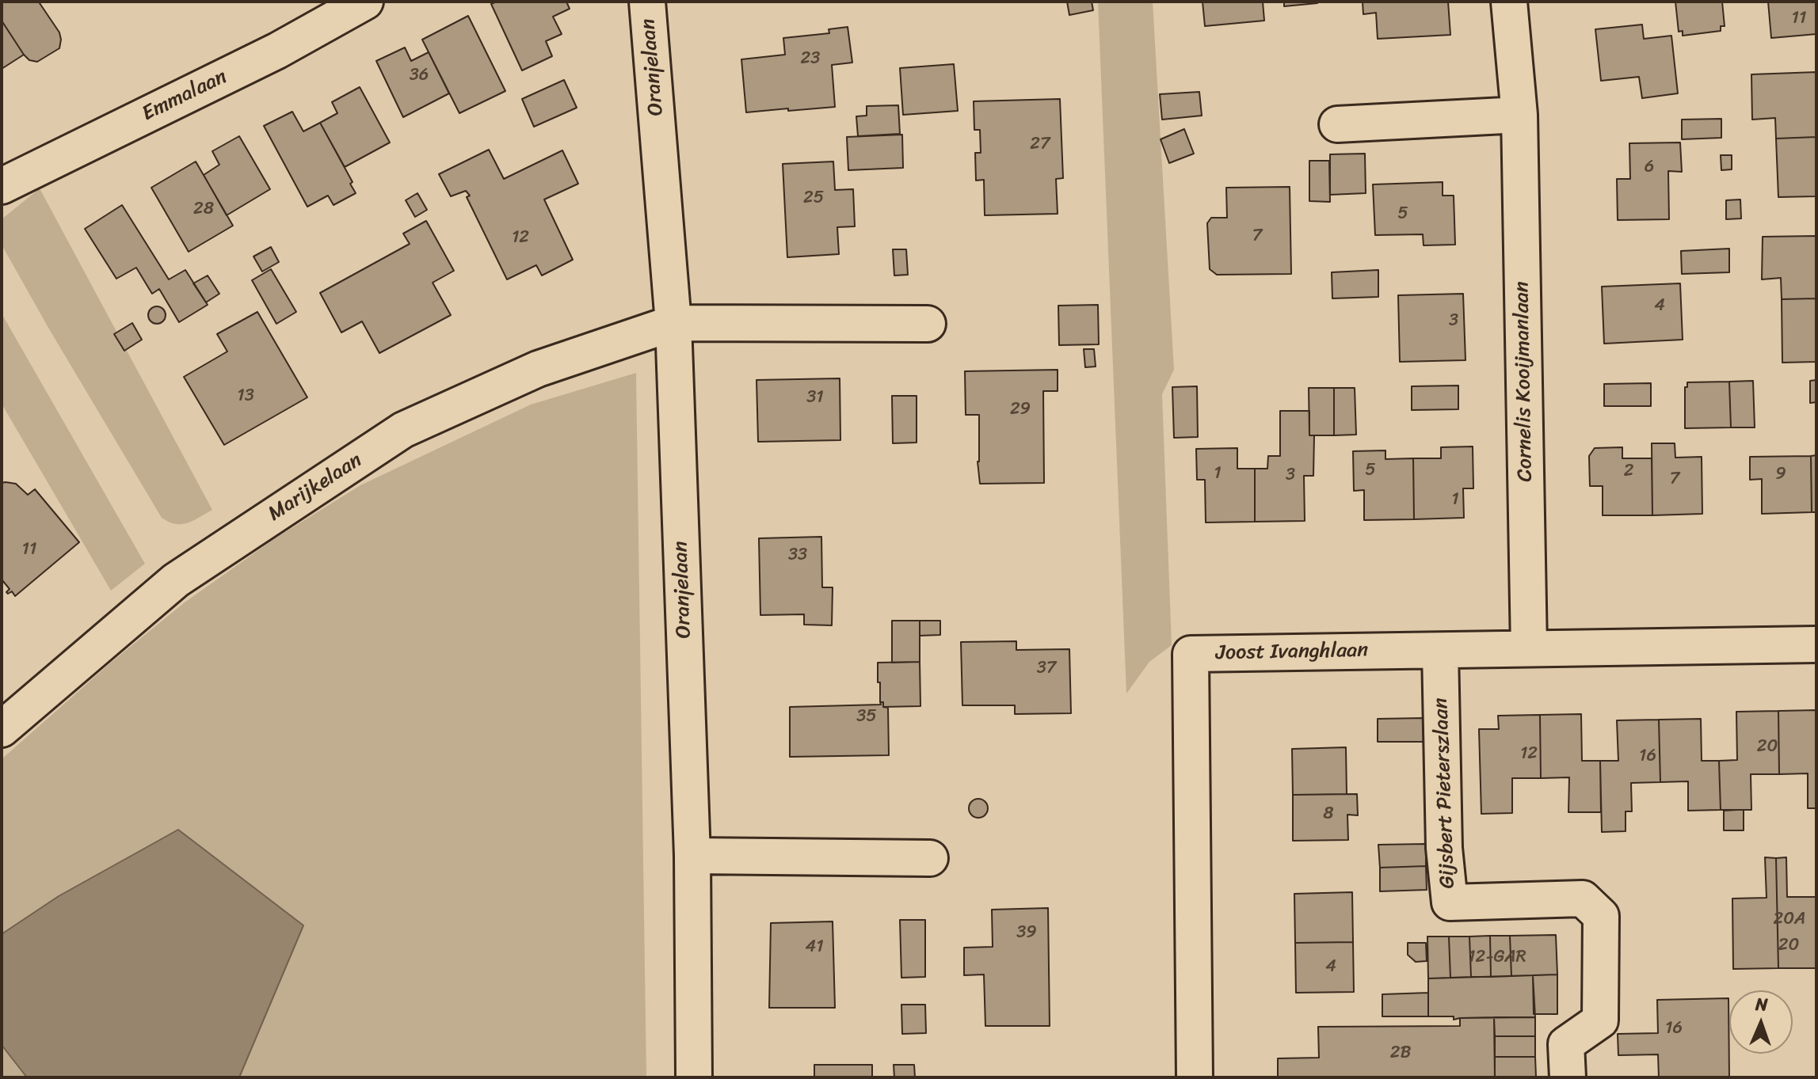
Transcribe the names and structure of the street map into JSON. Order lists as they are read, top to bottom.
{
  "streets": {
    "street": [
      "Oranjelaan",
      "Emmalaan",
      "Cornelis Kooijmanlaan",
      "Marijkelaan",
      "Joost Ivanghlaan",
      "Gijsbert Pieterszlaan"
    ]
  },
  "crossings": [
    ["Oranjelaan", "Marijkelaan"],
    ["Cornelis Kooijmanlaan", "Joost Ivanghlaan"],
    ["Joost Ivanghlaan", "Gijsbert Pieterszlaan"]
  ],
  "house_numbers": [
    "11",
    "23",
    "36",
    "27",
    "6",
    "25",
    "28",
    "5",
    "7",
    "12",
    "4",
    "3",
    "13",
    "31",
    "29",
    "5",
    "2",
    "1",
    "9",
    "3",
    "7",
    "1",
    "11",
    "33",
    "37",
    "35",
    "20",
    "12",
    "16",
    "8",
    "20A",
    "39",
    "20",
    "41",
    "12-GAR",
    "4",
    "16",
    "2B"
  ],
  "north": "top"
}
